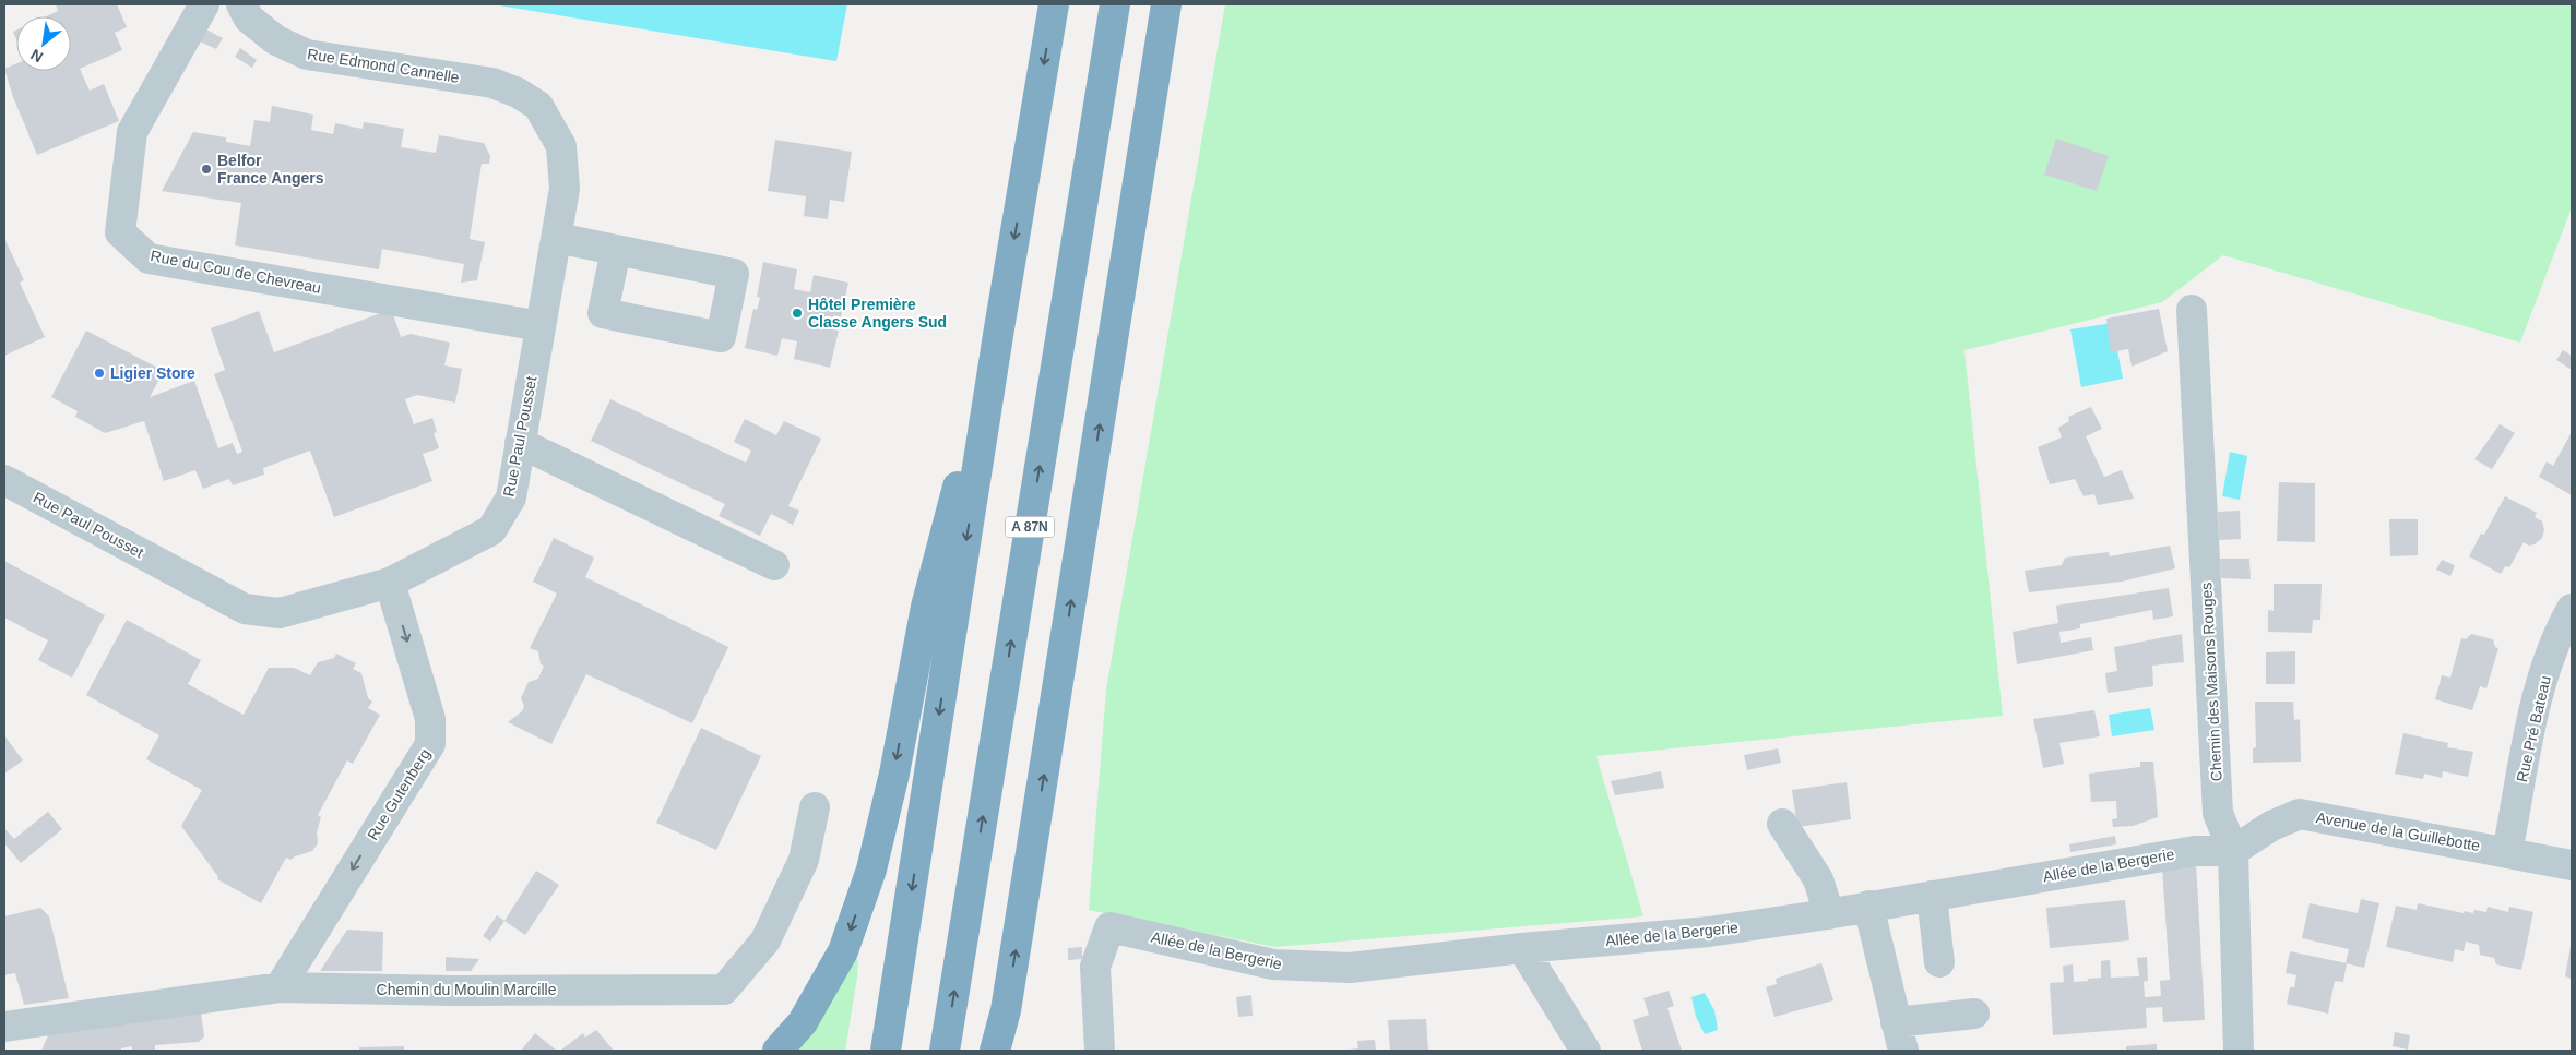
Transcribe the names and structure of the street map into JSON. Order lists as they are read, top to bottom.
{
  "streets": {
    "highway": ["A 87N"],
    "street": [
      "Rue Edmond Cannelle",
      "Rue du Cou de Chevreau",
      "Rue Paul Pousset",
      "Chemin des Maisons Rouges",
      "Rue Pré Bateau",
      "Rue Gutenberg",
      "Avenue de la Guillebotte",
      "Allée de la Bergerie",
      "Chemin du Moulin Marcille"
    ]
  },
  "crossings": [
    ["Rue Edmond Cannelle", "Rue Paul Pousset"],
    ["Rue du Cou de Chevreau", "Rue Paul Pousset"],
    ["Rue Paul Pousset", "Rue Gutenberg"],
    ["Chemin des Maisons Rouges", "Avenue de la Guillebotte"],
    ["Chemin des Maisons Rouges", "Allée de la Bergerie"],
    ["Rue Pré Bateau", "Avenue de la Guillebotte"],
    ["Rue Gutenberg", "Chemin du Moulin Marcille"],
    ["Avenue de la Guillebotte", "Allée de la Bergerie"]
  ],
  "one_way": ["Rue Gutenberg"],
  "places": ["Belfor France Angers", "Hôtel Première Classe Angers Sud", "Ligier Store"],
  "north": "bottom left"
}
